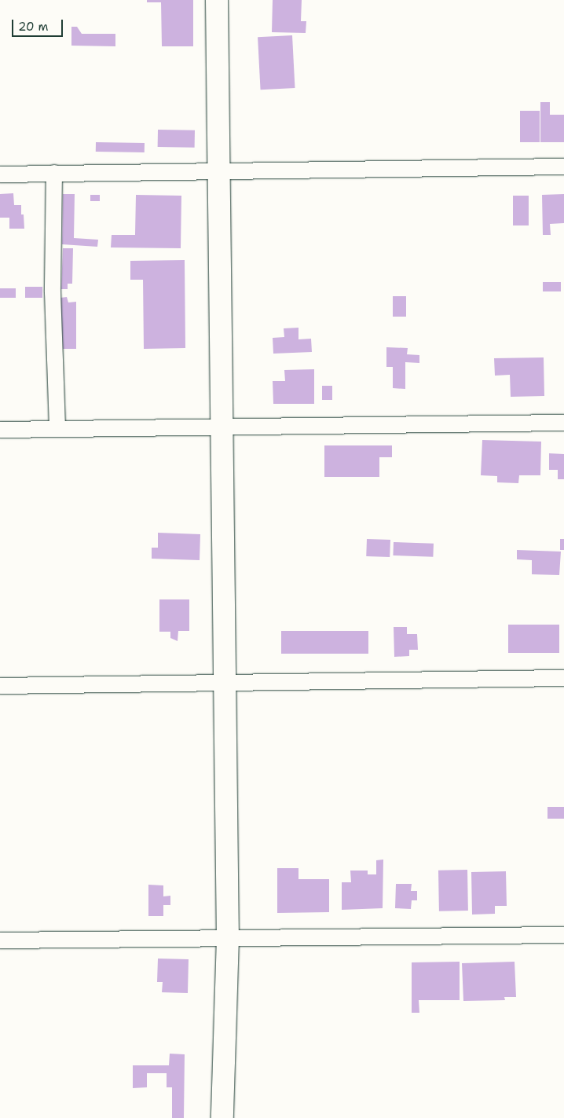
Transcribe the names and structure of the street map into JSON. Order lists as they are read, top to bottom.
{
  "scale_bar": "20 m"
}
